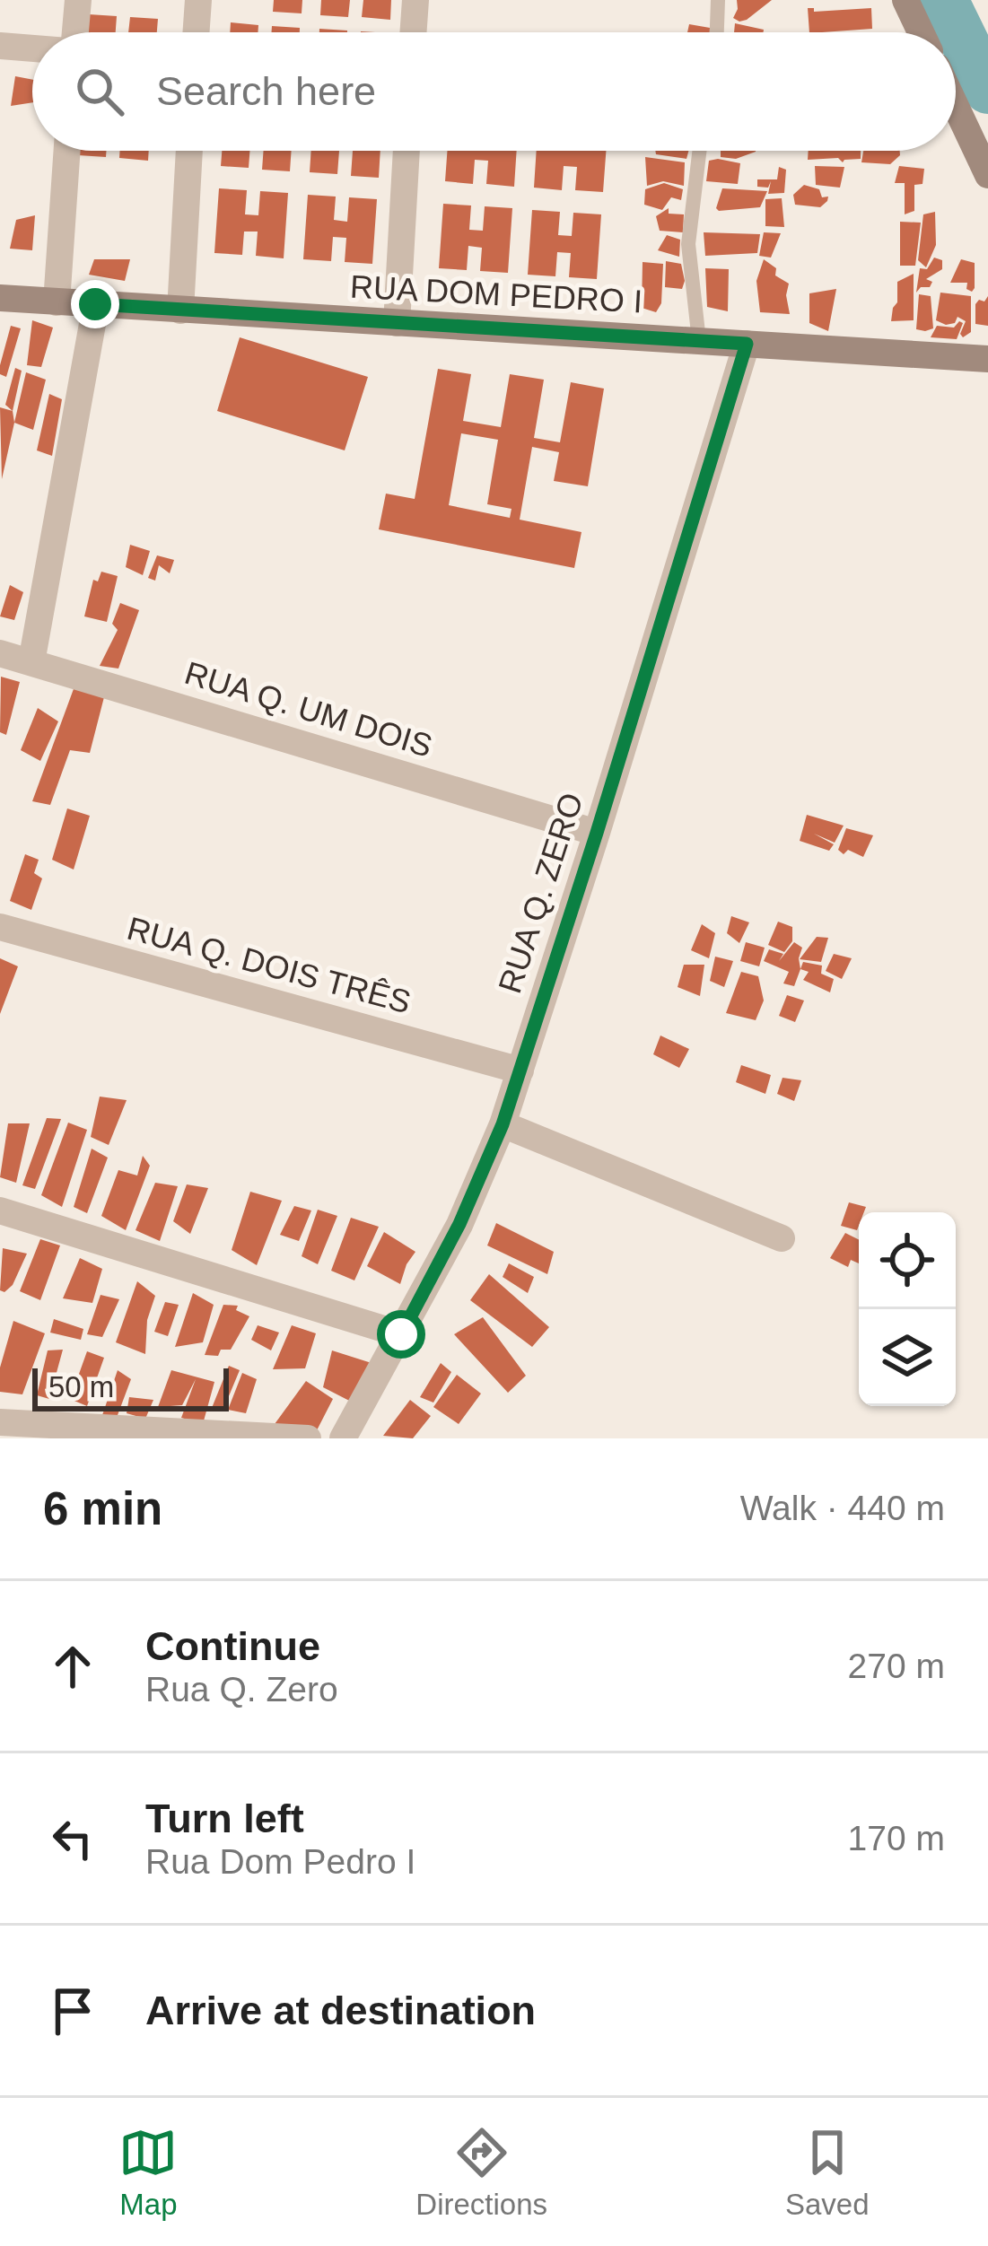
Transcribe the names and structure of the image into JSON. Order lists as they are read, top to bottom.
{
  "streets": {
    "street": [
      "RUA DOM PEDRO I",
      "RUA Q. UM DOIS",
      "RUA Q. ZERO",
      "RUA Q. DOIS TRÊS"
    ]
  },
  "crossings": [
    ["RUA DOM PEDRO I", "RUA Q. ZERO"],
    ["RUA Q. UM DOIS", "RUA Q. ZERO"],
    ["RUA Q. ZERO", "RUA Q. DOIS TRÊS"]
  ],
  "scale_bar": "50 m",
  "page": {
    "search": "Search here",
    "scale": "50 m",
    "heading": ["6 min", "Walk · 440 m"],
    "list": [
      ["Continue", "Rua Q. Zero", "270 m"],
      ["Turn left", "Rua Dom Pedro I", "170 m"],
      "Arrive at destination"
    ],
    "nav": ["Map", "Directions", "Saved"]
  }
}
